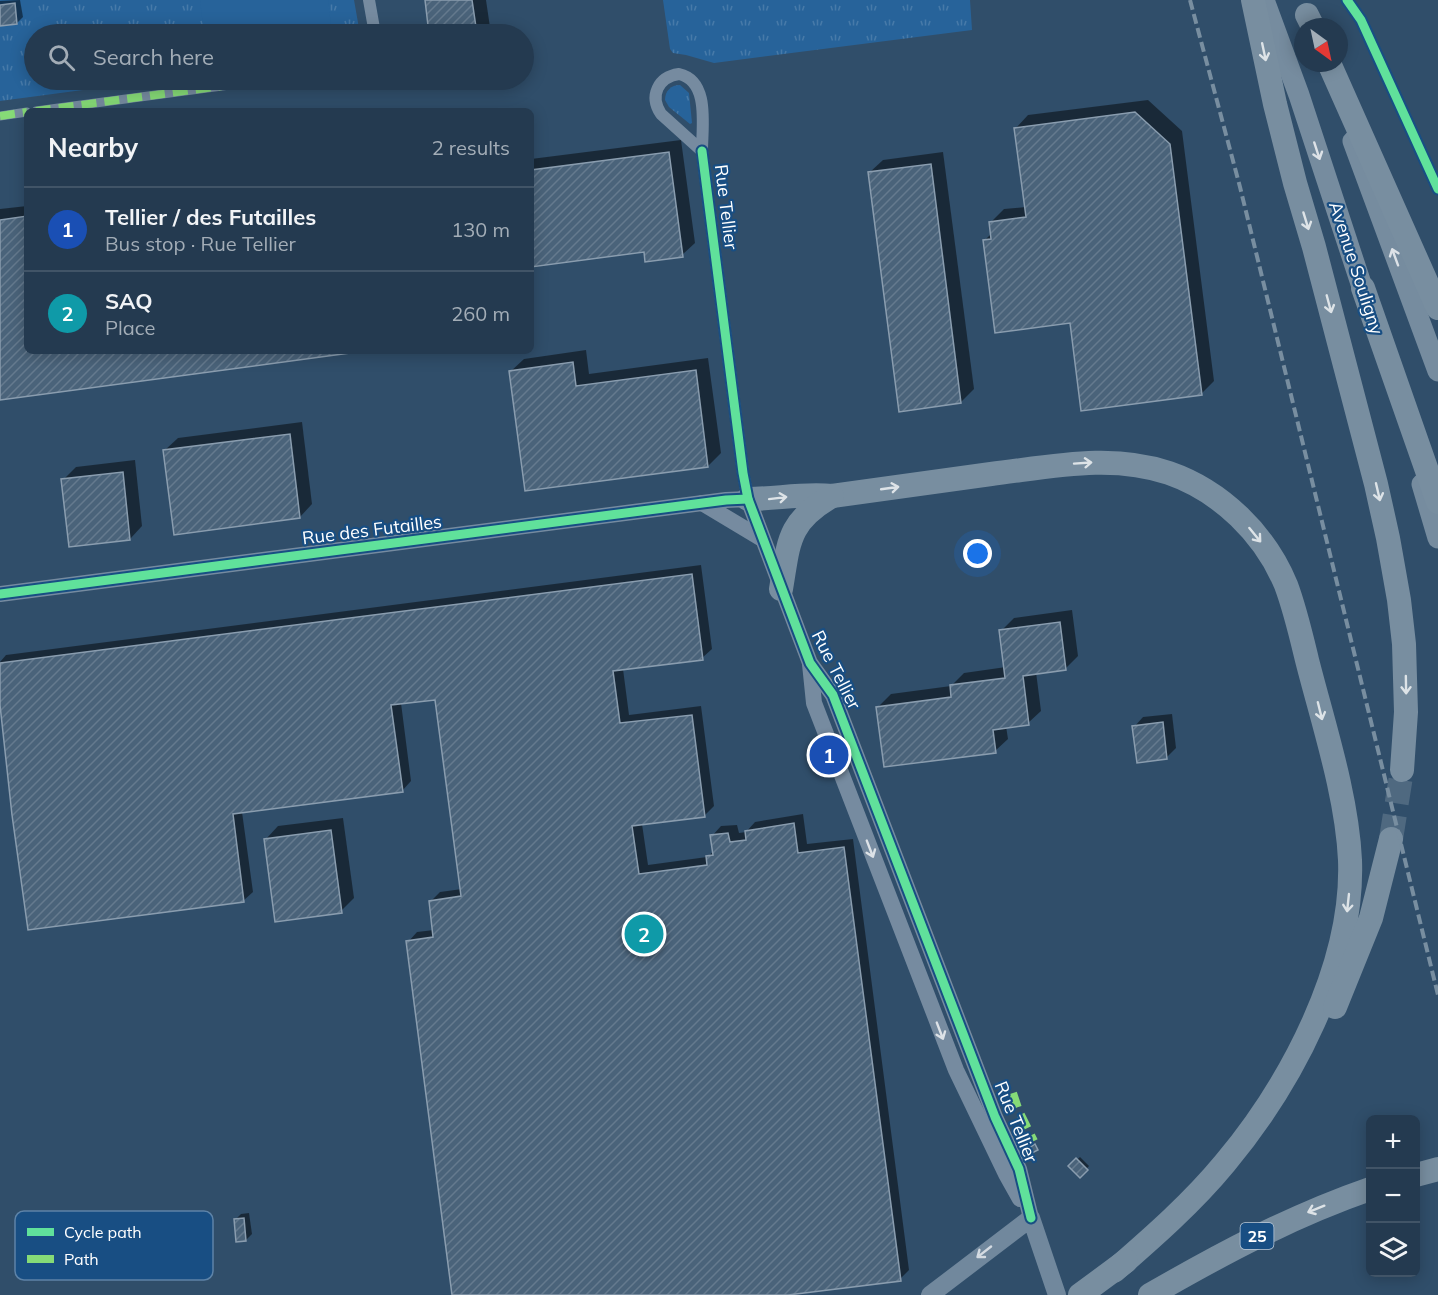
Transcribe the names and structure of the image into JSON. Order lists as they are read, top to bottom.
{
  "streets": {
    "highway": ["Avenue Souligny", "25"],
    "main road": ["Rue Tellier"],
    "street": ["Rue des Futailles"]
  },
  "crossings": [
    ["Rue Tellier", "Rue des Futailles"]
  ],
  "legend": ["Cycle path", "Path"],
  "north": "bottom right",
  "page": {
    "search": "Search here",
    "heading": ["Nearby", "2 results"],
    "list": [
      {
        "mark": "1",
        "name": "Tellier / des Futailles",
        "note": "Bus stop · Rue Tellier",
        "value": "130 m"
      },
      {
        "mark": "2",
        "name": "SAQ",
        "note": "Place",
        "value": "260 m"
      }
    ],
    "pins": ["1", "2"],
    "map_buttons": ["+", "−"]
  }
}
